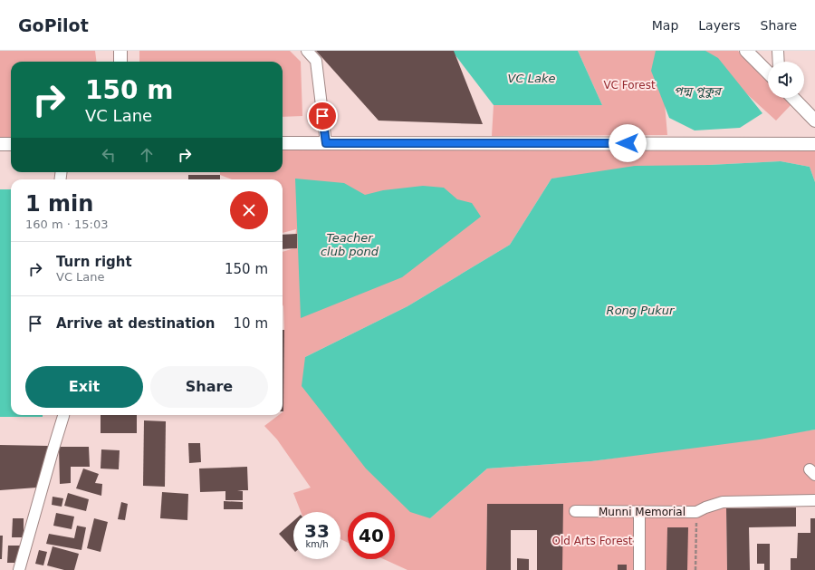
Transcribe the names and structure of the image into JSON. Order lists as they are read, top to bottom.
{
  "streets": {
    "street": ["Munni Memorial"]
  },
  "water": [
    "VC Lake",
    "পদ্ম পুকুর",
    "Teacher club pond",
    "Rong Pukur"
  ],
  "parks": ["VC Forest", "Old Arts Forest"],
  "page": {
    "header": "GoPilot",
    "nav": ["Map", "Layers", "Share"],
    "turn": ["150 m", "VC Lane"],
    "heading": ["1 min", "160 m · 15:03"],
    "list": [
      {
        "name": "Turn right",
        "note": "VC Lane",
        "value": "150 m"
      },
      {
        "name": "Arrive at destination",
        "value": "10 m"
      }
    ],
    "buttons": ["Exit", "Share"],
    "speed": "33 km/h",
    "limit": "40"
  }
}
